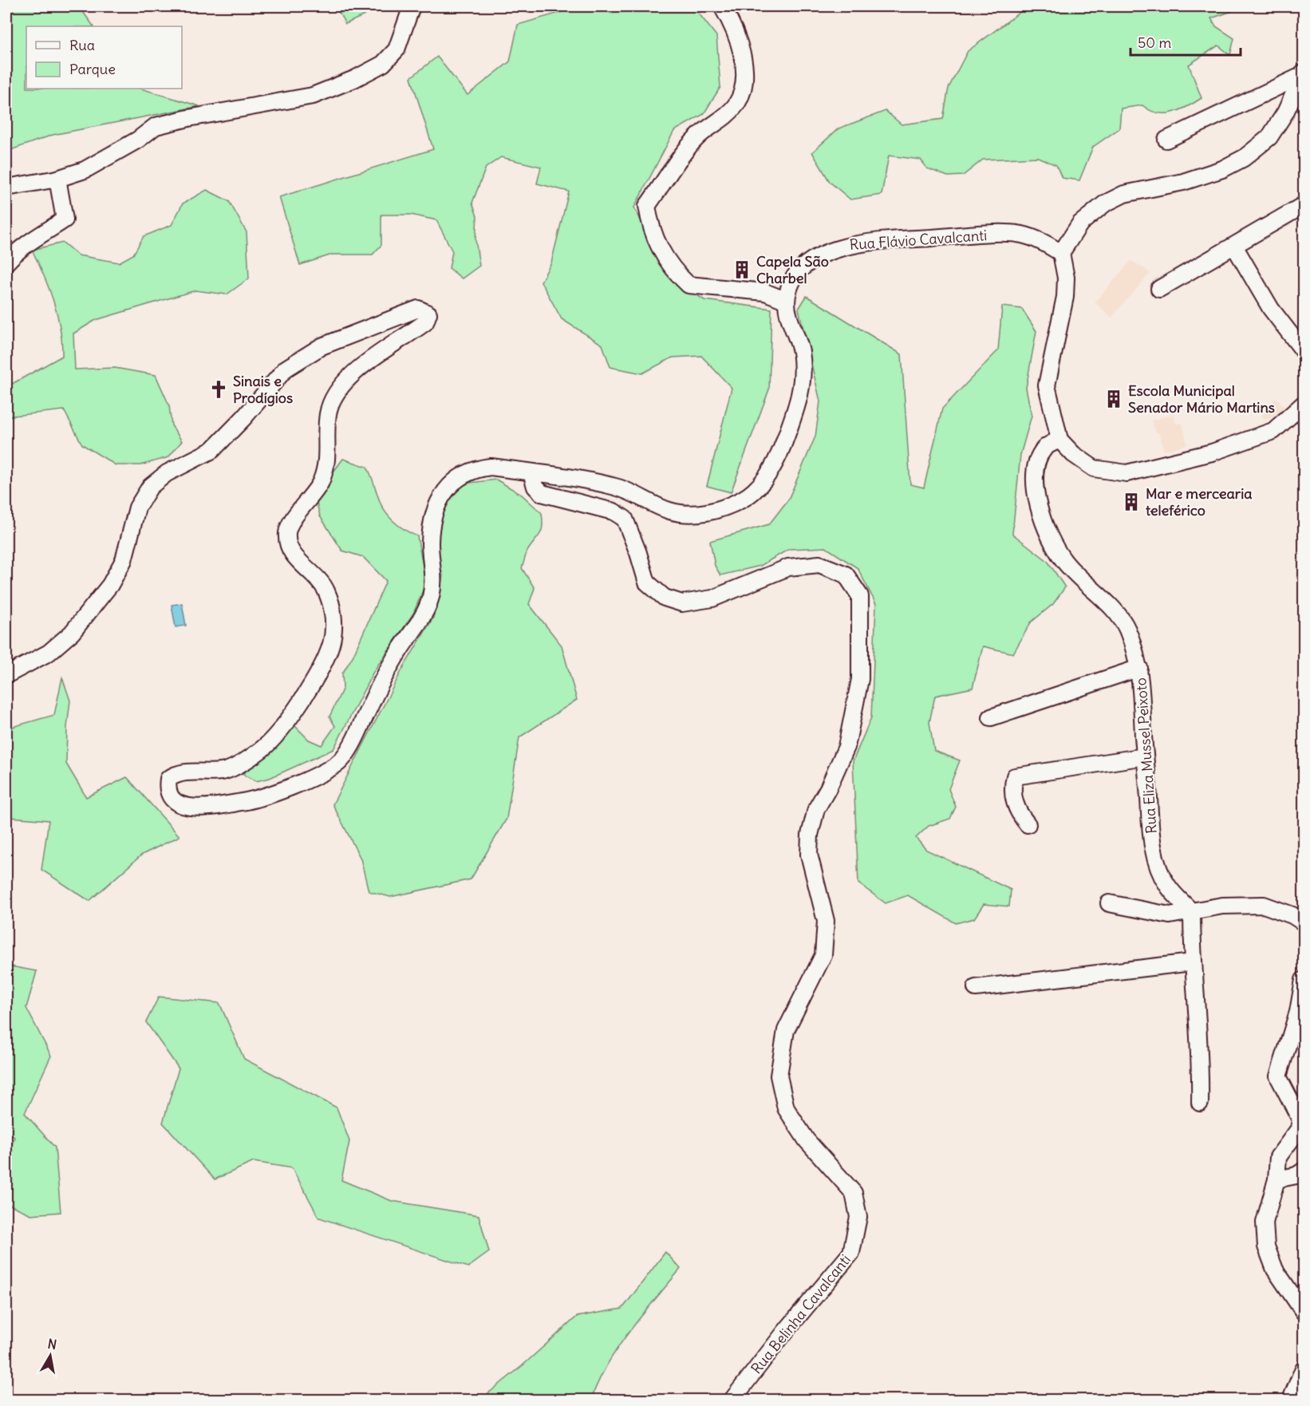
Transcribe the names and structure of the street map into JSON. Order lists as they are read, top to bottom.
{
  "streets": {
    "street": ["Rua Flávio Cavalcanti", "Rua Eliza Mussel Peixoto", "Rua Belinha Cavalcanti"]
  },
  "places": {
    "building": ["Capela São Charbel", "Escola Municipal Senador Mário Martins", "Mar e mercearia teleférico"],
    "church": ["Sinais e Prodígios"]
  },
  "legend": ["Rua", "Parque"],
  "scale_bar": "50 m",
  "north": "top"
}
